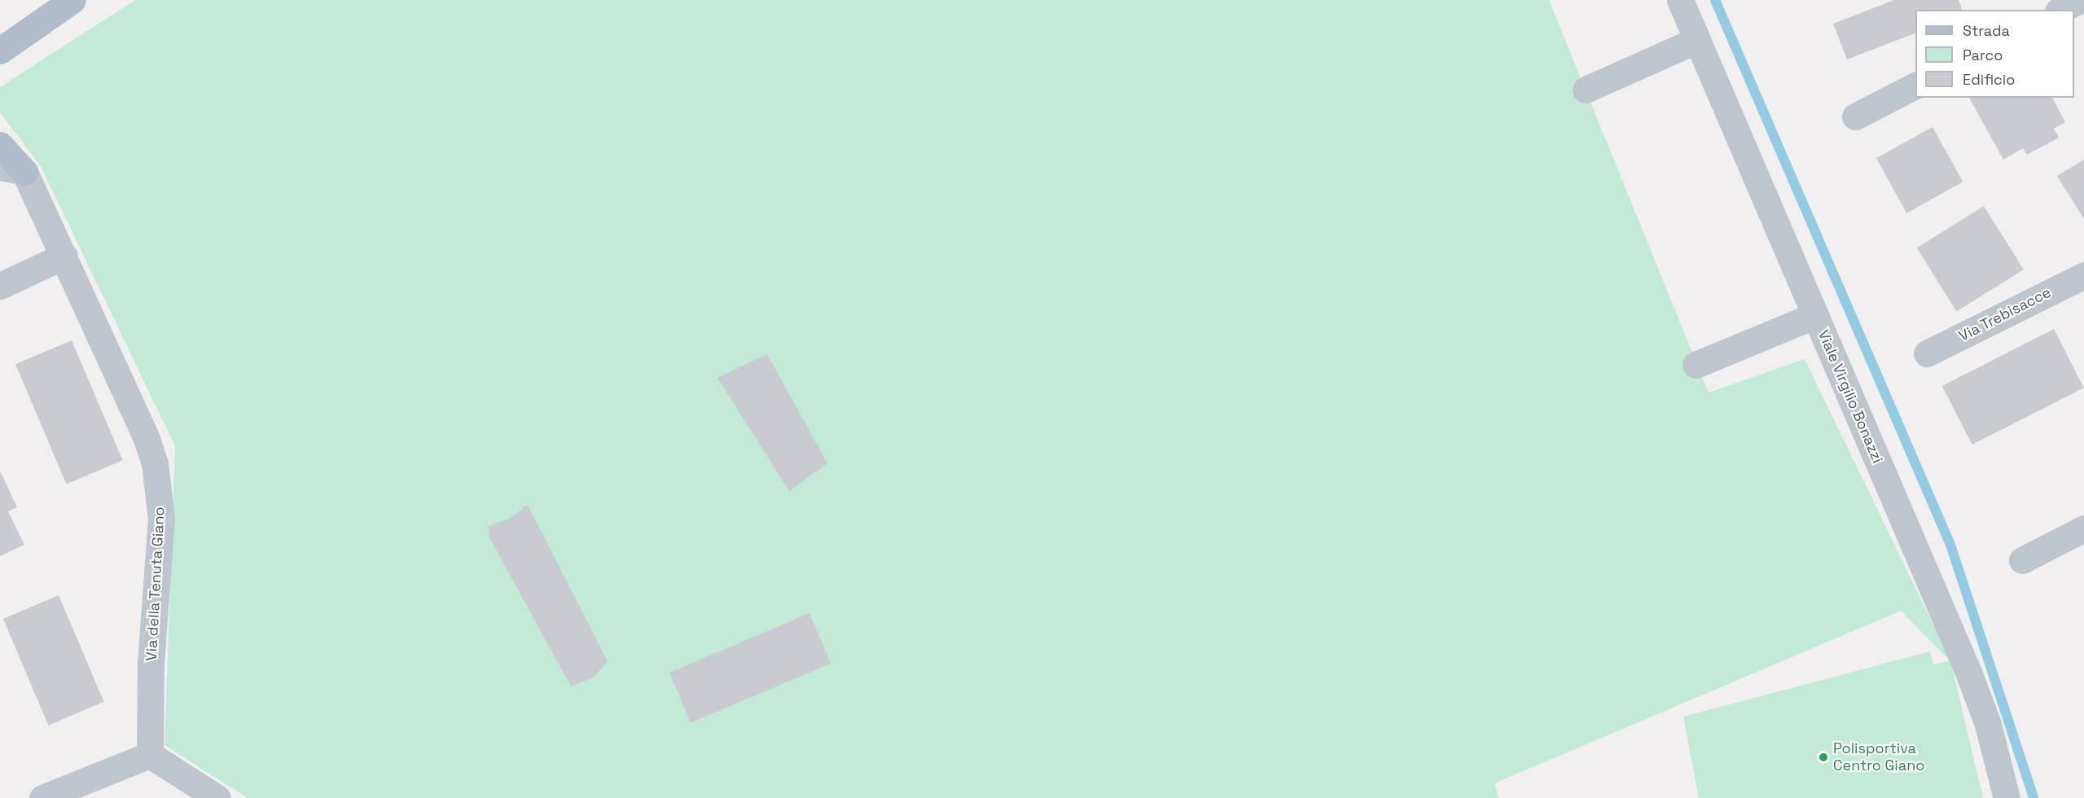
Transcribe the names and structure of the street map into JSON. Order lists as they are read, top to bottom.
{
  "streets": {
    "street": ["Via Trebisacce", "Viale Virgilio Bonazzi", "Via della Tenuta Giano"]
  },
  "places": ["Polisportiva Centro Giano"],
  "legend": ["Strada", "Parco", "Edificio"]
}
